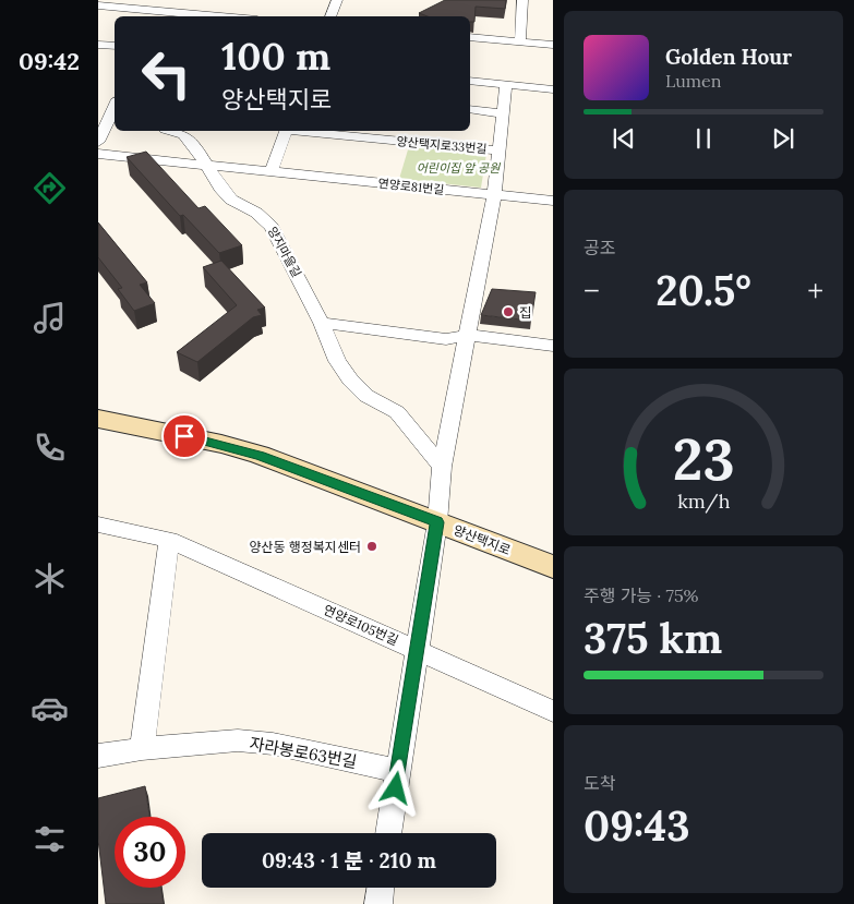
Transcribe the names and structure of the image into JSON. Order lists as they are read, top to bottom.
{
  "streets": {
    "street": [
      "양산택지로33번길",
      "연양로81번길",
      "양지마을길",
      "양산택지로",
      "연양로105번길",
      "자라봉로63번길"
    ]
  },
  "crossings": [
    ["양산택지로33번길", "연양로81번길"],
    ["양산택지로33번길", "양지마을길"],
    ["양산택지로33번길", "양산택지로"],
    ["양산택지로33번길", "연양로105번길"],
    ["양산택지로33번길", "자라봉로63번길"],
    ["연양로81번길", "양지마을길"]
  ],
  "parks": ["어린이집 앞 공원"],
  "places": ["집", "양산동 행정복지센터"],
  "page": {
    "tabs": "09:42",
    "turn": ["100 m", "양산택지로"],
    "song": ["Golden Hour", "Lumen"],
    "tile": [
      "공조",
      ["주행 가능 · 75%", "375 km"],
      ["도착", "09:43"]
    ],
    "heat": ["−", "20.5°", "+"],
    "limit": "30",
    "trip": "09:43 · 1 분 · 210 m",
    "gauge": ["23", "km/h"]
  }
}
